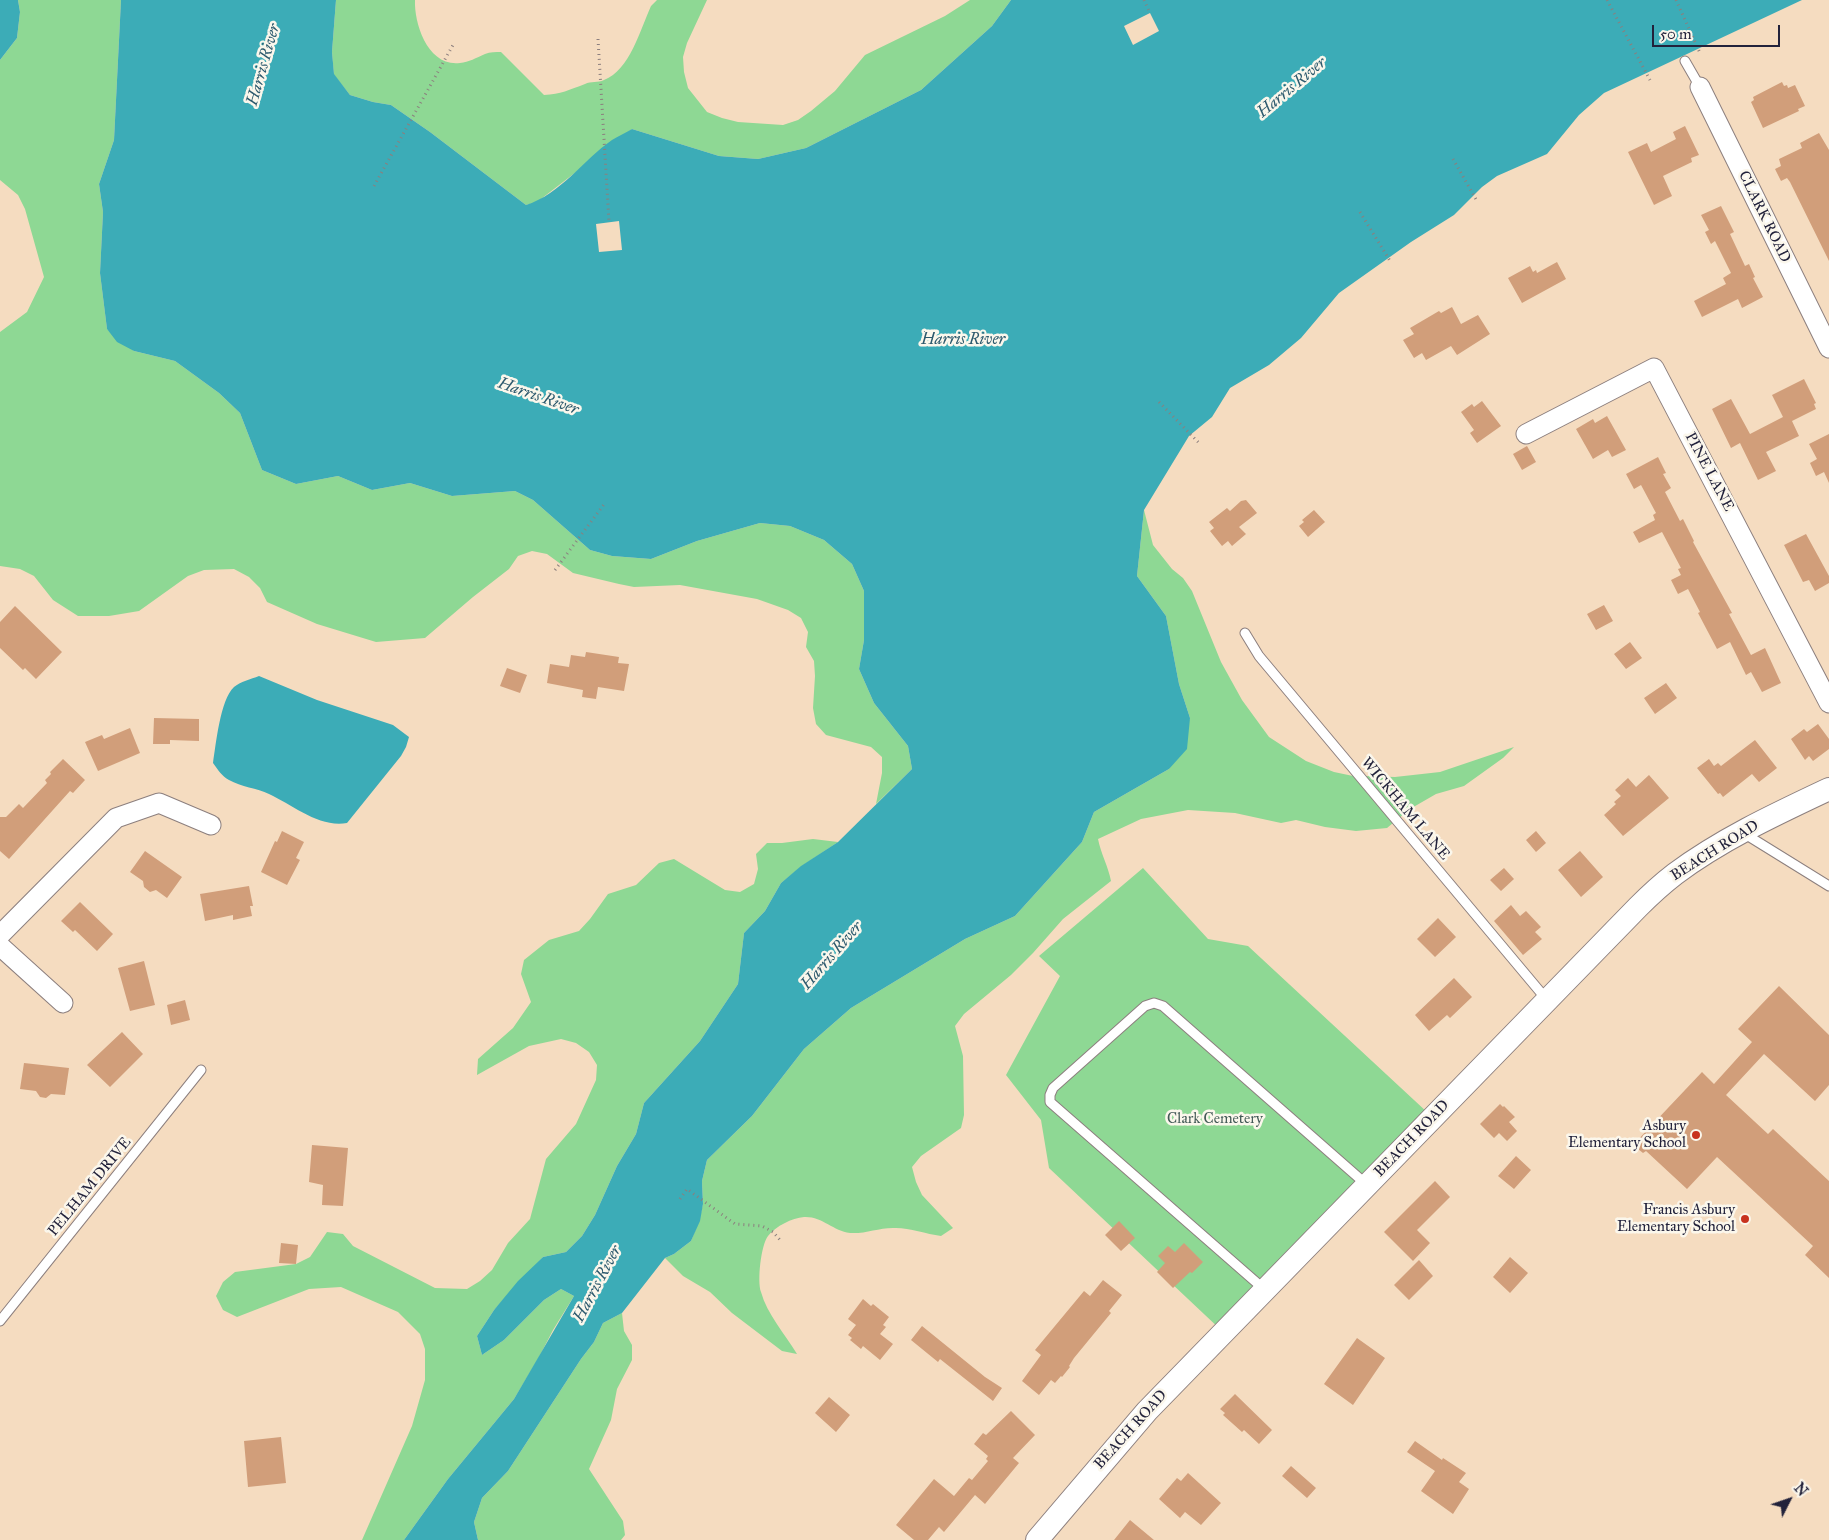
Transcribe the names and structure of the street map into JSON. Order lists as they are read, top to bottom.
{
  "streets": {
    "street": ["CLARK ROAD", "PINE LANE", "BEACH ROAD"],
    "lane": ["WICKHAM LANE", "PELHAM DRIVE"]
  },
  "crossings": [
    ["WICKHAM LANE", "BEACH ROAD"]
  ],
  "water": ["Harris River"],
  "parks": ["Clark Cemetery"],
  "places": ["Asbury Elementary School", "Francis Asbury Elementary School"],
  "scale_bar": "50 m",
  "north": "top right"
}
